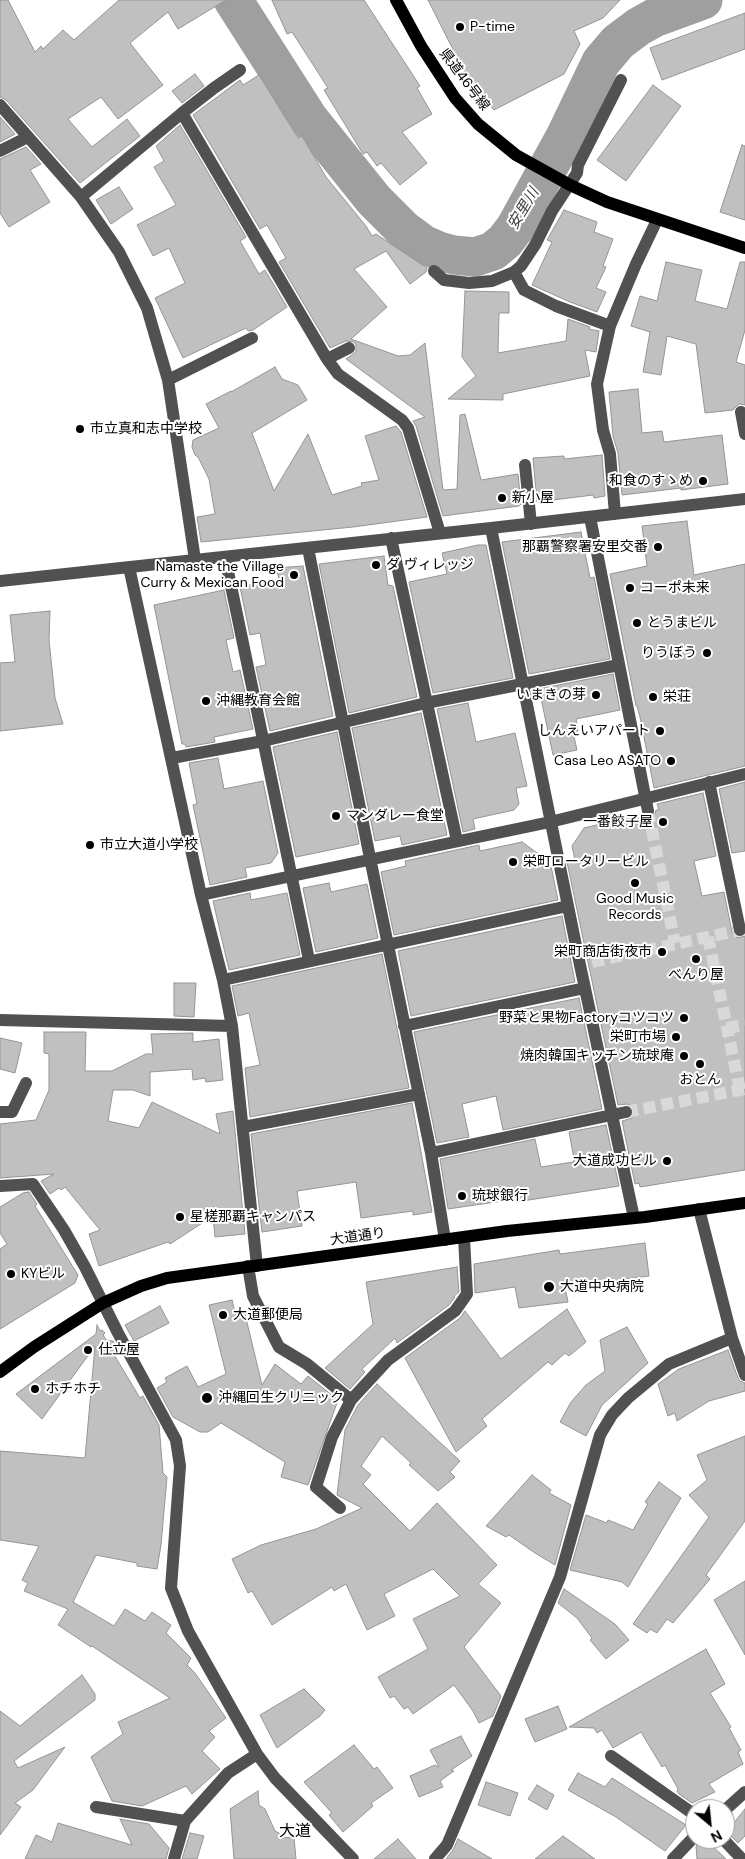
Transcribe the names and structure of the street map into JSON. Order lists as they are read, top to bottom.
{
  "streets": {
    "main road": ["県道46号線", "大道通り"]
  },
  "districts": ["大道"],
  "water": ["安里川"],
  "places": [
    "P-time",
    "市立真和志中学校",
    "和食のすゝめ",
    "新小屋",
    "那覇警察署安里交番",
    "ダ ヴィレッジ",
    "Namaste the Village Curry & Mexican Food",
    "コーポ未来",
    "とうまビル",
    "りうぼう",
    "いまきの芽",
    "栄荘",
    "沖縄教育会館",
    "しんえいアパート",
    "Casa Leo ASATO",
    "マンダレー食堂",
    "一番餃子屋",
    "市立大道小学校",
    "栄町ロータリービル",
    "Good Music Records",
    "栄町商店街夜市",
    "べんり屋",
    "野菜と果物Factoryコツコツ",
    "栄町市場",
    "焼肉韓国キッチン琉球庵",
    "おとん",
    "大道成功ビル",
    "琉球銀行",
    "星槎那覇キャンパス",
    "KYビル",
    "大道中央病院",
    "大道郵便局",
    "仕立屋",
    "ホチホチ",
    "沖縄回生クリニック"
  ],
  "north": "bottom right"
}
